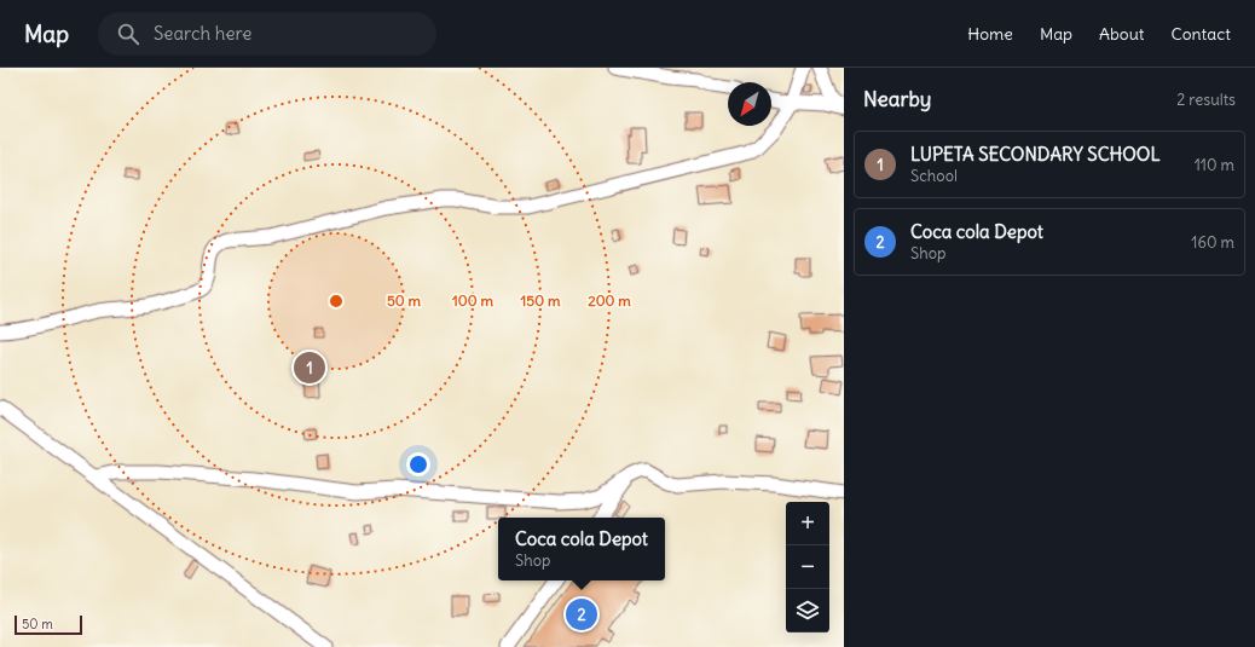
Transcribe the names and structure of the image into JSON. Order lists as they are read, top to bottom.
{
  "scale_bar": "50 m",
  "north": "bottom left",
  "page": {
    "header": "Map",
    "search": "Search here",
    "nav": [
      "Home",
      "Map",
      "About",
      "Contact"
    ],
    "heading": ["Nearby", "2 results"],
    "list": [
      {
        "mark": "1",
        "name": "LUPETA SECONDARY SCHOOL",
        "note": "School",
        "value": "110 m"
      },
      {
        "mark": "2",
        "name": "Coca cola Depot",
        "note": "Shop",
        "value": "160 m"
      }
    ],
    "pins": ["1", "2"],
    "map_buttons": ["+", "−"],
    "popup": ["Coca cola Depot", "Shop"],
    "scale": "50 m"
  },
  "rings": [
    "50 m",
    "100 m",
    "150 m",
    "200 m"
  ]
}
